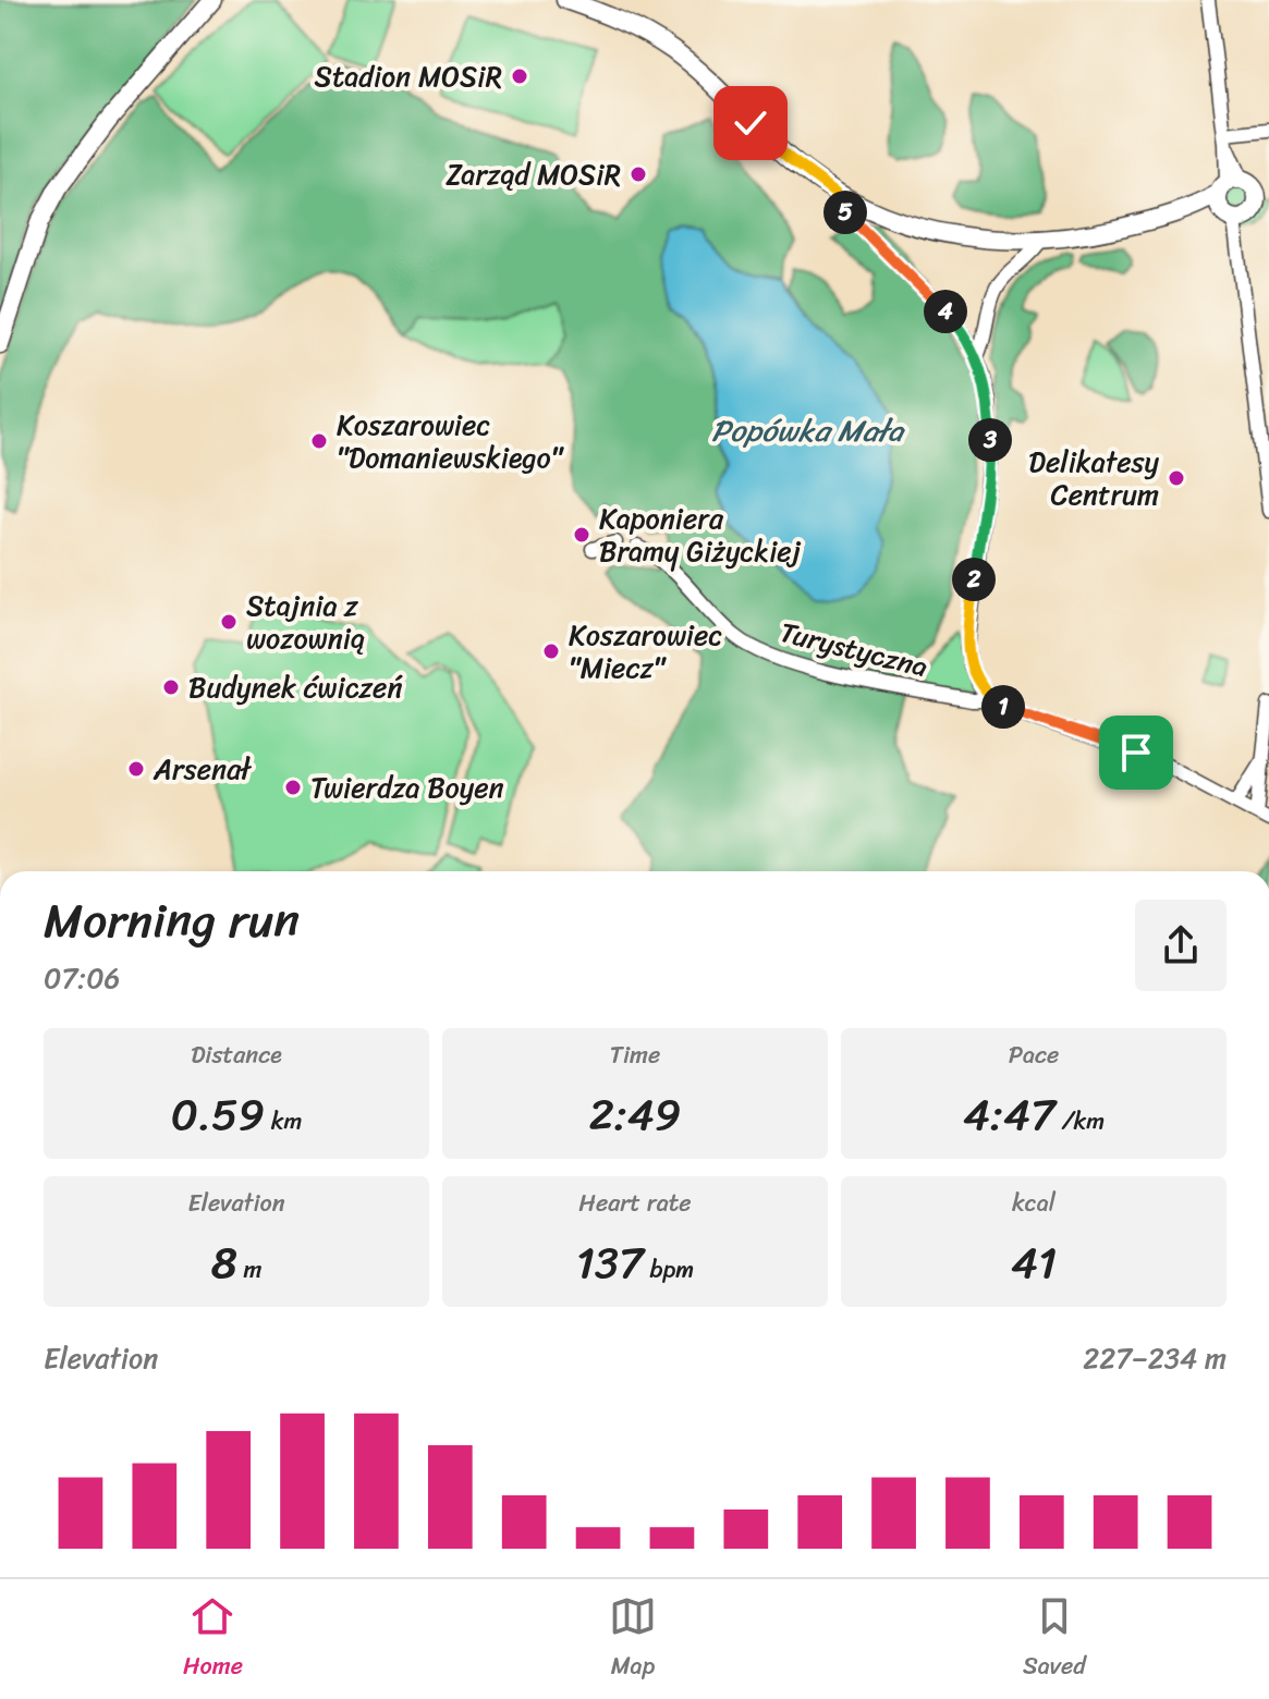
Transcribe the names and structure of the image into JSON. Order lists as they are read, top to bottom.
{
  "streets": {
    "street": ["Turystyczna"]
  },
  "water": ["Popówka Mała"],
  "places": [
    "Stadion MOSiR",
    "Zarząd MOSiR",
    "Koszarowiec \"Domaniewskiego\"",
    "Delikatesy Centrum",
    "Kaponiera Bramy Giżyckiej",
    "Stajnia z wozownią",
    "Koszarowiec \"Miecz\"",
    "Budynek ćwiczeń",
    "Arsenał",
    "Twierdza Boyen"
  ],
  "page": {
    "pins": [
      "5",
      "4",
      "3",
      "2",
      "1"
    ],
    "heading": ["Morning run", "07:06"],
    "stats": [
      ["Distance", "0.59 km"],
      ["Time", "2:49"],
      ["Pace", "4:47 /km"],
      ["Elevation", "8 m"],
      ["Heart rate", "137 bpm"],
      ["kcal", "41"]
    ],
    "chart": ["Elevation", "227–234 m"],
    "tabs": ["Home", "Map", "Saved"]
  }
}
